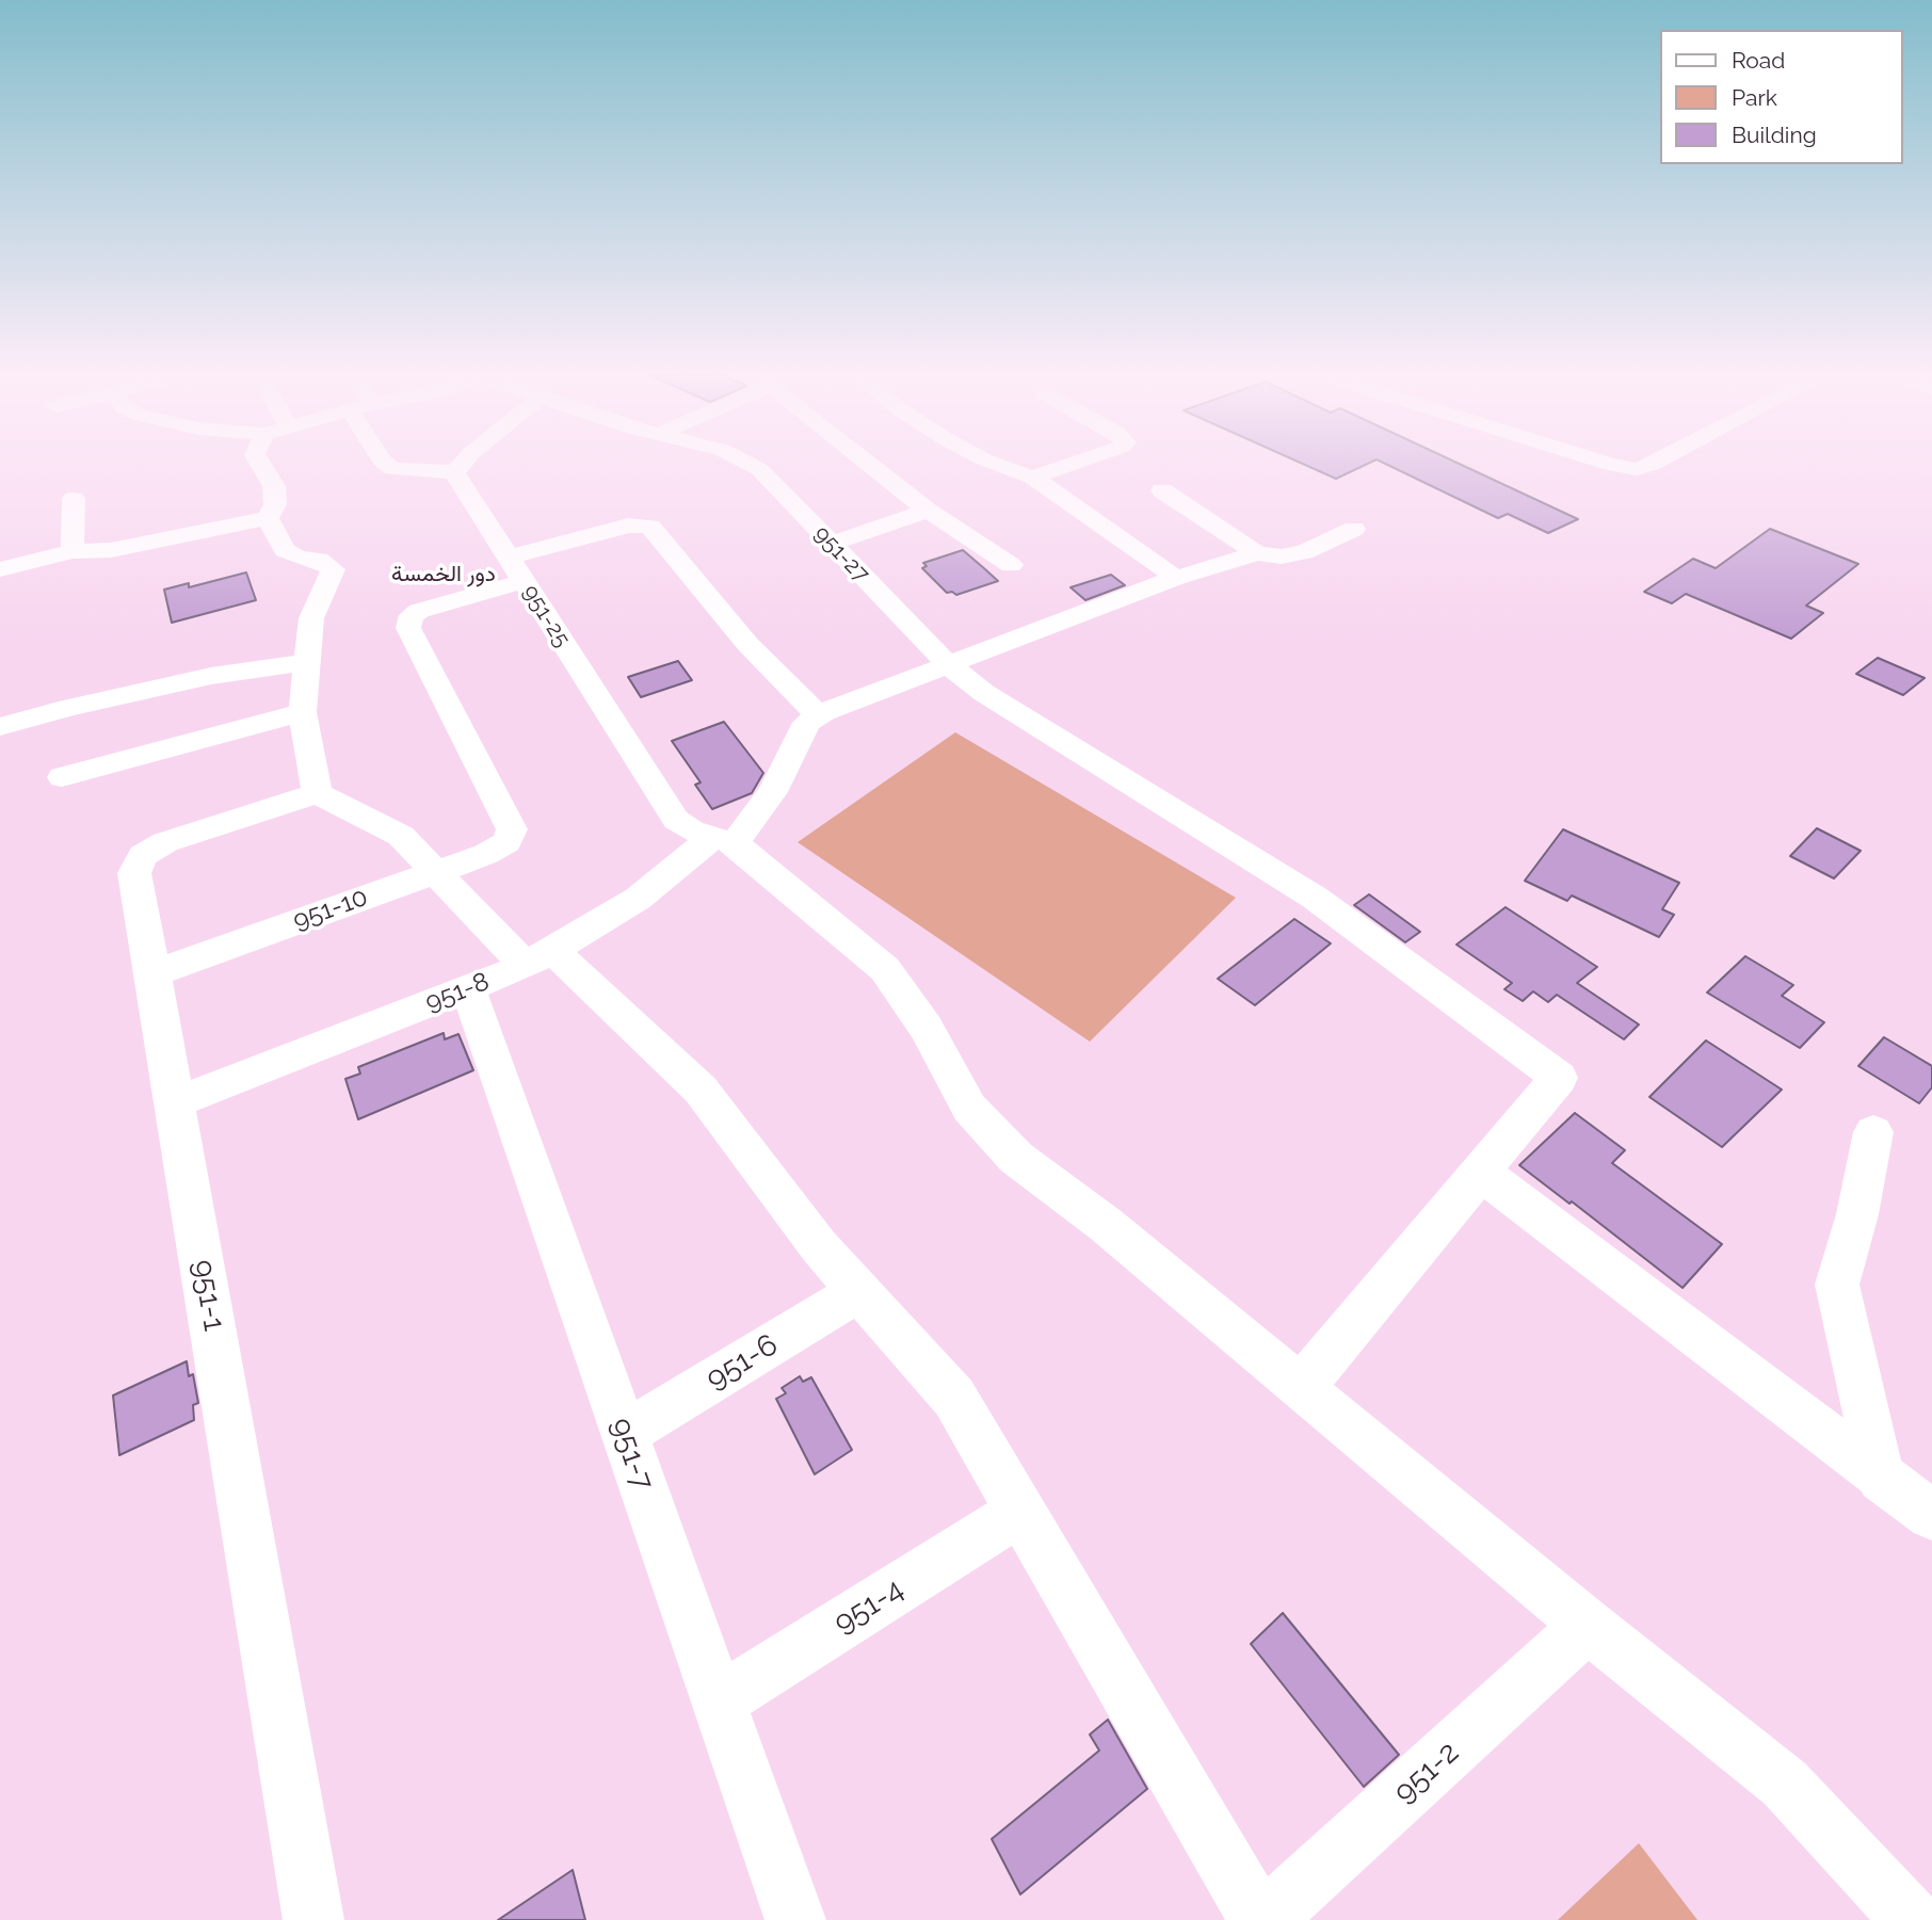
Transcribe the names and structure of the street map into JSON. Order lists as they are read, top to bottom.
{
  "streets": {
    "street": [
      "951-27",
      "951-25",
      "951-10",
      "951-8",
      "951-1",
      "951-6",
      "951-7",
      "951-4",
      "951-2"
    ]
  },
  "crossings": [
    ["951-25", "951-10"],
    ["951-25", "951-8"],
    ["951-25", "951-2"],
    ["951-10", "951-1"],
    ["951-8", "951-1"],
    ["951-8", "951-7"],
    ["951-6", "951-7"],
    ["951-7", "951-4"]
  ],
  "districts": ["دور الخمسة"],
  "legend": ["Road", "Park", "Building"]
}
